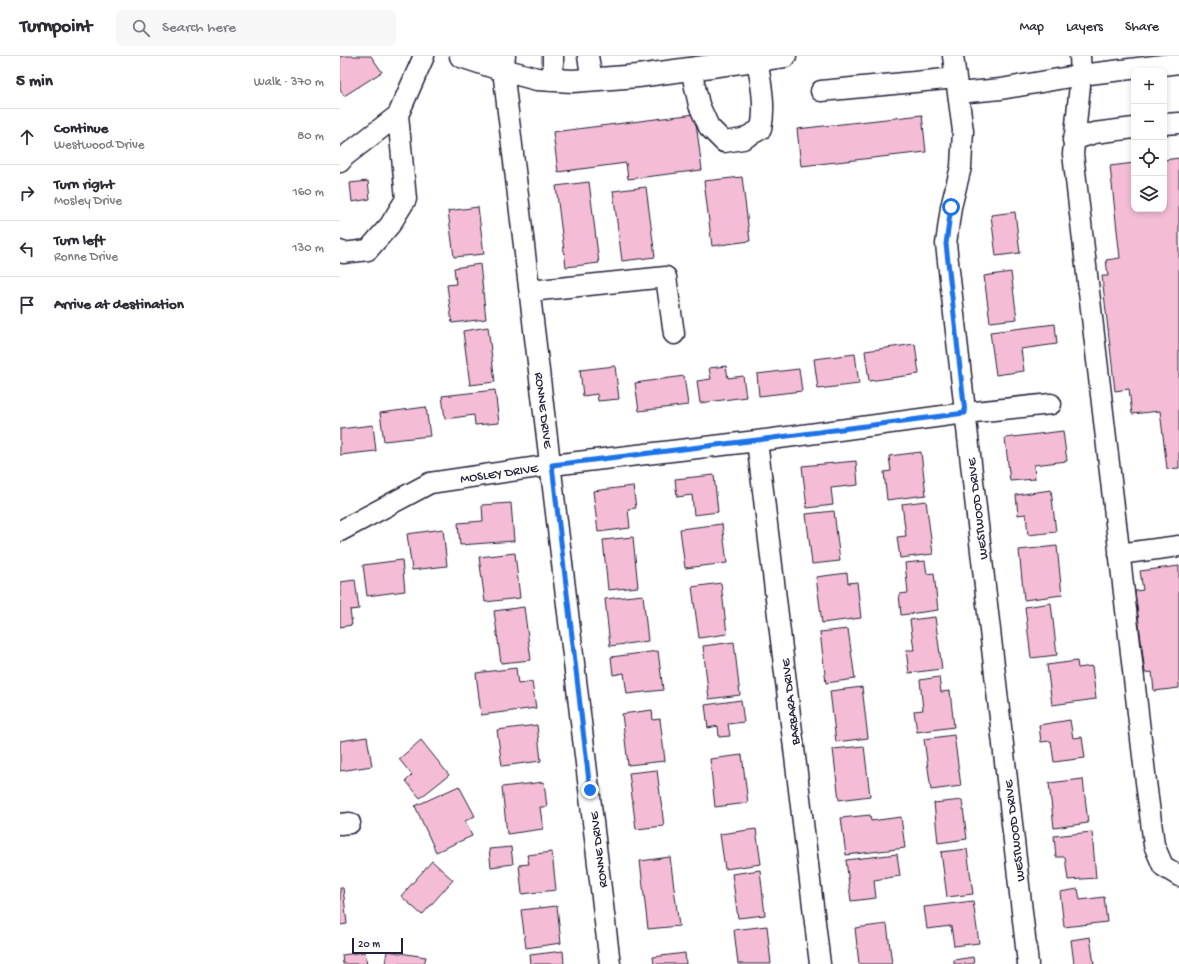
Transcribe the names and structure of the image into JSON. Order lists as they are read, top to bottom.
{
  "streets": {
    "street": [
      "RONNE DRIVE",
      "MOSLEY DRIVE",
      "WESTWOOD DRIVE",
      "BARBARA DRIVE"
    ]
  },
  "crossings": [
    ["RONNE DRIVE", "MOSLEY DRIVE"],
    ["MOSLEY DRIVE", "WESTWOOD DRIVE"],
    ["MOSLEY DRIVE", "BARBARA DRIVE"]
  ],
  "scale_bar": "20 m",
  "page": {
    "header": "Turnpoint",
    "search": "Search here",
    "nav": ["Map", "Layers", "Share"],
    "heading": ["5 min", "Walk · 370 m"],
    "map_buttons": ["+", "−"],
    "list": [
      ["Continue", "Westwood Drive", "80 m"],
      ["Turn right", "Mosley Drive", "160 m"],
      ["Turn left", "Ronne Drive", "130 m"],
      "Arrive at destination"
    ],
    "scale": "20 m"
  }
}
